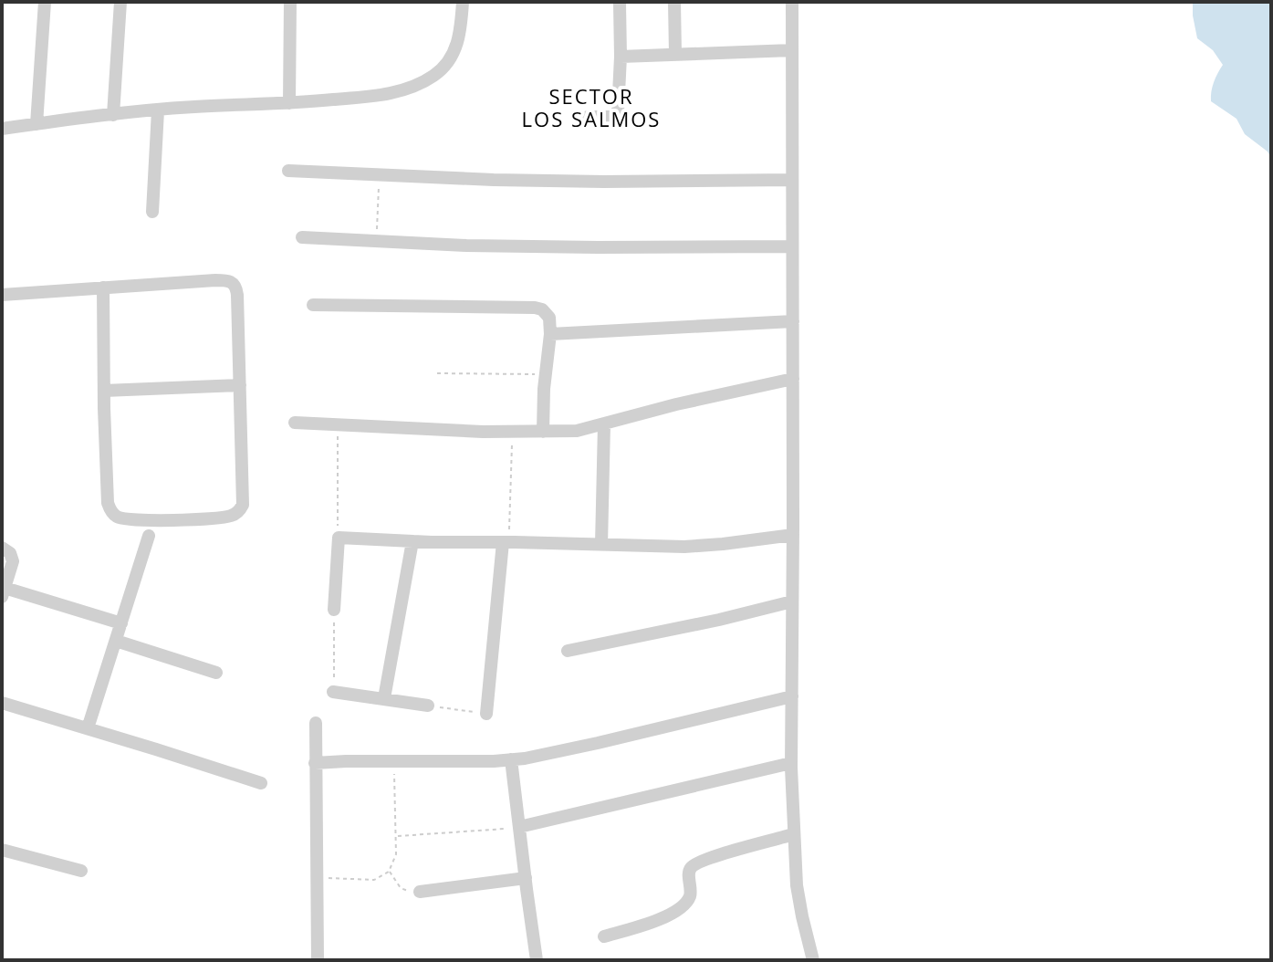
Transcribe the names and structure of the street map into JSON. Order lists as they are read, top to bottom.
{
  "districts": ["SECTOR LOS SALMOS"]
}
